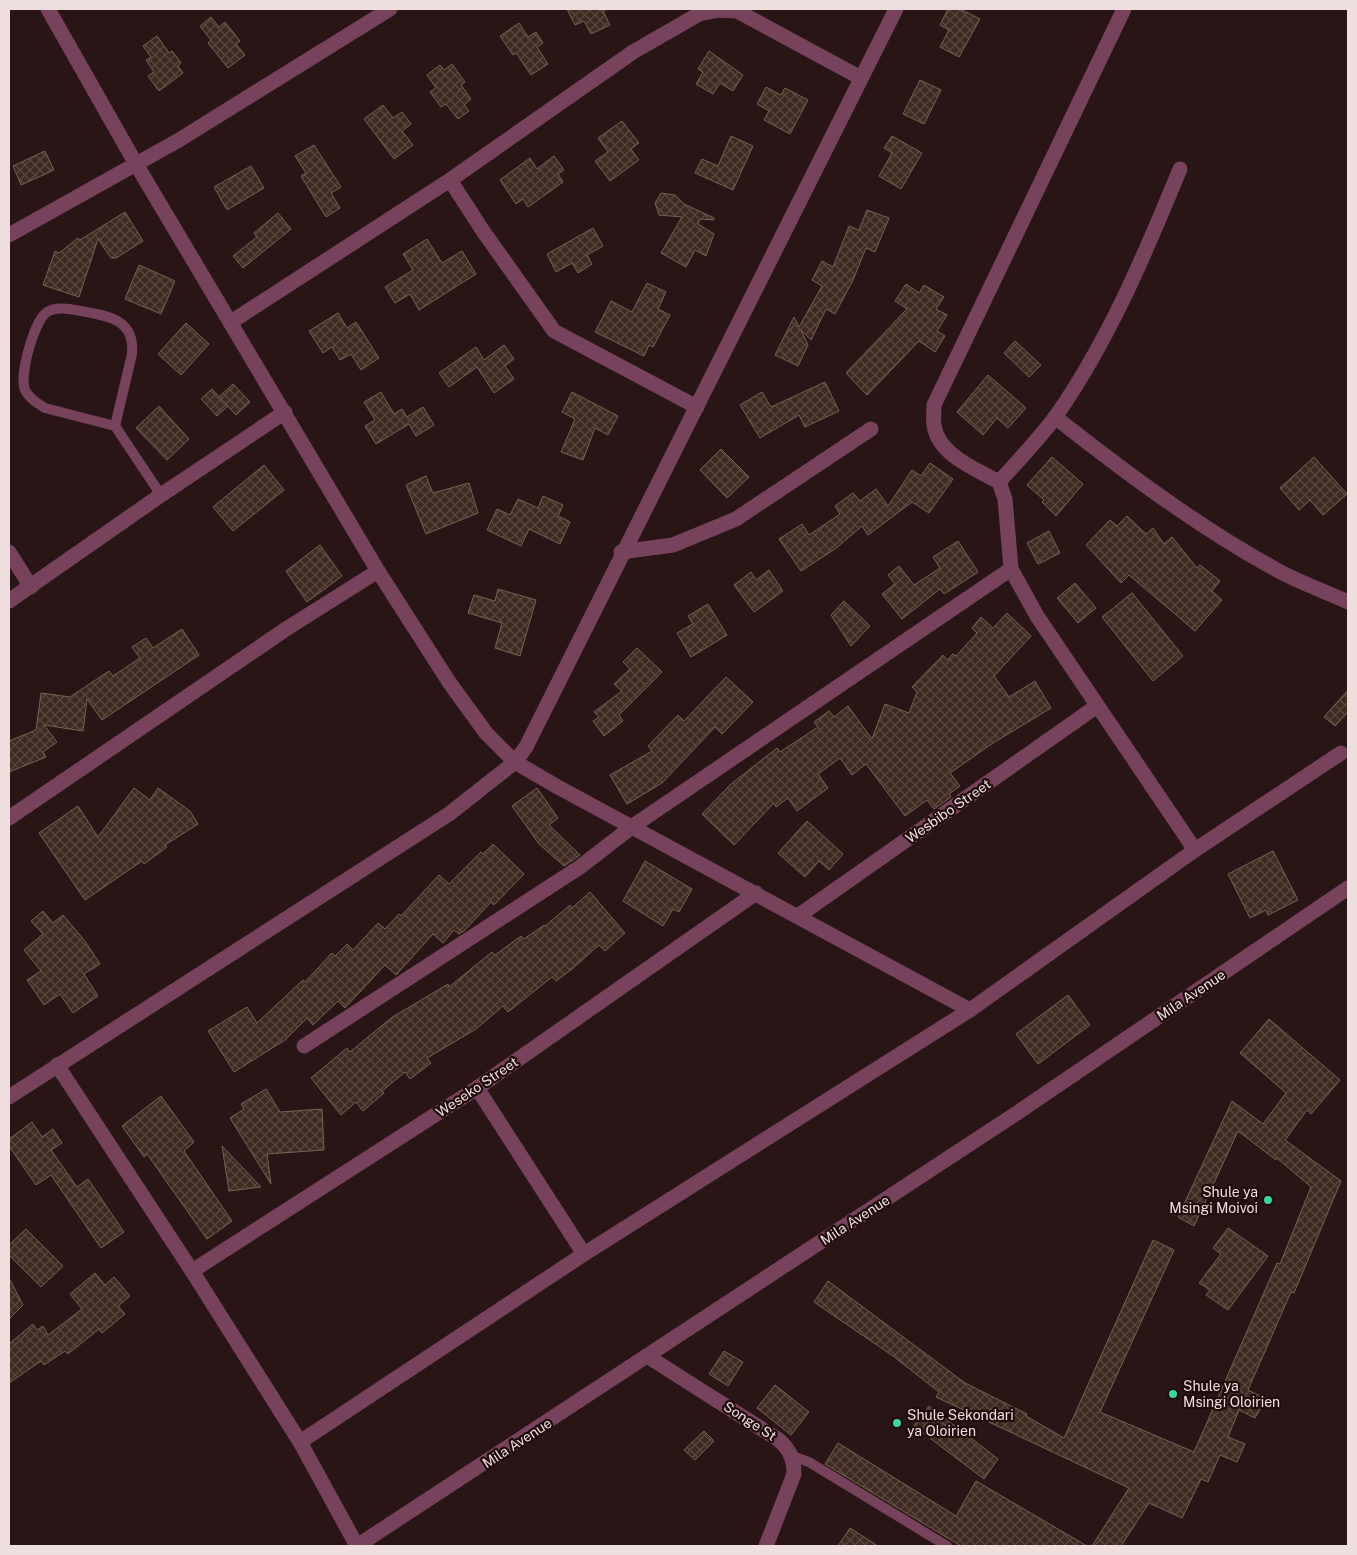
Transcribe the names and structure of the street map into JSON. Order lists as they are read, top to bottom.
{
  "streets": {
    "street": [
      "Wesbibo Street",
      "Mila Avenue",
      "Weseko Street",
      "Songe St"
    ]
  },
  "crossings": [
    ["Mila Avenue", "Songe St"]
  ],
  "places": ["Shule ya Msingi Moivoi", "Shule ya Msingi Oloirien", "Shule Sekondari ya Oloirien"]
}
